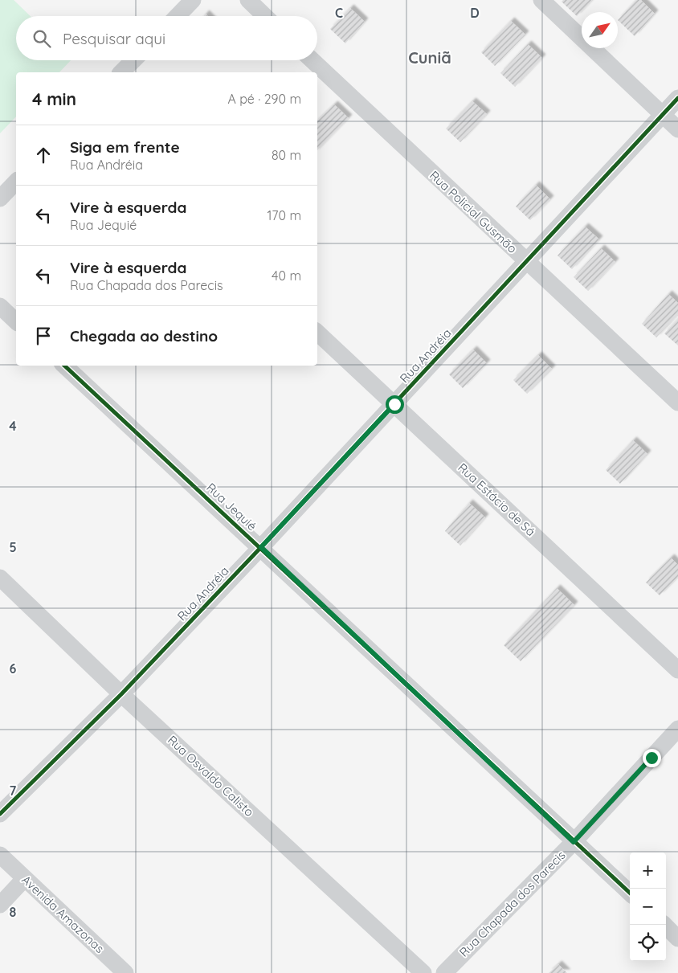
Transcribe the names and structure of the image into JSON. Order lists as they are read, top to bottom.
{
  "streets": {
    "street": [
      "Rua Policial Gusmão",
      "Rua Andréia",
      "Rua Estácio de Sá",
      "Rua Jequié",
      "Rua Osvaldo Calisto",
      "Rua Chapada dos Parecis",
      "Avenida Amazonas"
    ]
  },
  "crossings": [
    ["Rua Policial Gusmão", "Rua Andréia"],
    ["Rua Andréia", "Rua Estácio de Sá"],
    ["Rua Andréia", "Rua Jequié"],
    ["Rua Andréia", "Rua Osvaldo Calisto"],
    ["Rua Jequié", "Rua Chapada dos Parecis"]
  ],
  "districts": ["Cuniã"],
  "north": "top right",
  "page": {
    "search": "Pesquisar aqui",
    "heading": ["4 min", "A pé · 290 m"],
    "list": [
      ["Siga em frente", "Rua Andréia", "80 m"],
      ["Vire à esquerda", "Rua Jequié", "170 m"],
      ["Vire à esquerda", "Rua Chapada dos Parecis", "40 m"],
      "Chegada ao destino"
    ],
    "map_buttons": ["+", "−"]
  },
  "grid": {
    "columns": ["C", "D"],
    "rows": [
      "4",
      "5",
      "6",
      "7",
      "8"
    ]
  }
}
